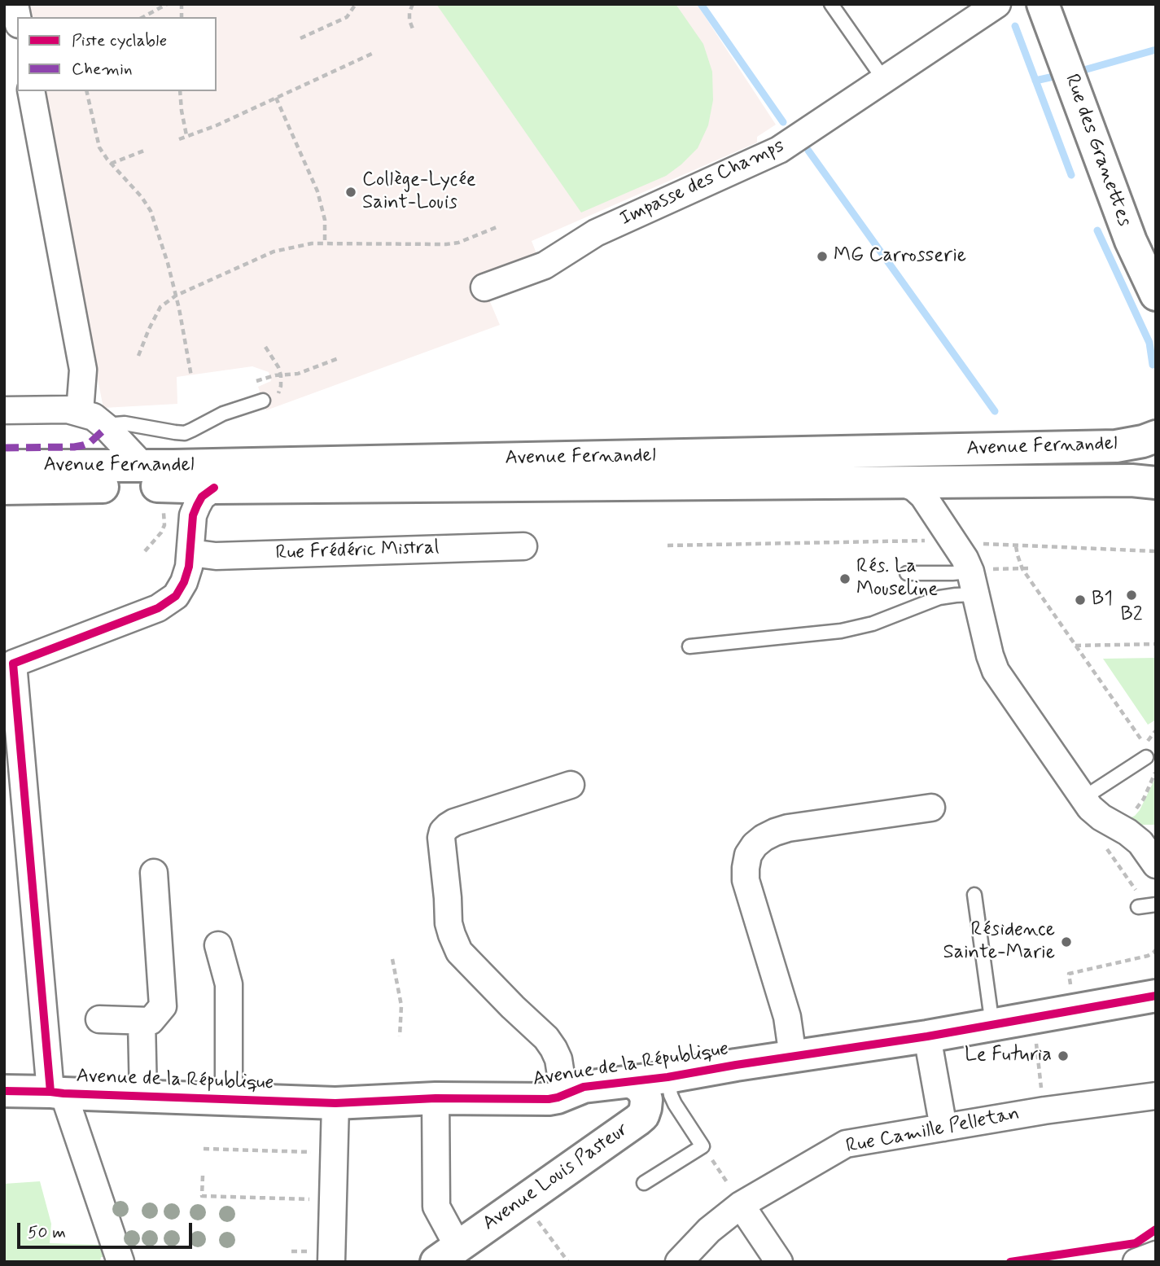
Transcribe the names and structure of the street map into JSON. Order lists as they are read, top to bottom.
{
  "streets": {
    "main road": [
      "Rue des Granettes",
      "Avenue Fernandel",
      "Avenue de la République",
      "Avenue Louis Pasteur"
    ],
    "street": ["Impasse des Champs", "Rue Frédéric Mistral", "Rue Camille Pelletan"]
  },
  "crossings": [
    ["Avenue de la République", "Avenue Louis Pasteur"]
  ],
  "places": [
    "Collège-Lycée Saint-Louis",
    "MG Carrosserie",
    "Rés. La Mouseline",
    "B2",
    "B1",
    "Résidence Sainte-Marie",
    "Le Futuria"
  ],
  "legend": ["Piste cyclable", "Chemin"],
  "scale_bar": "50 m"
}
